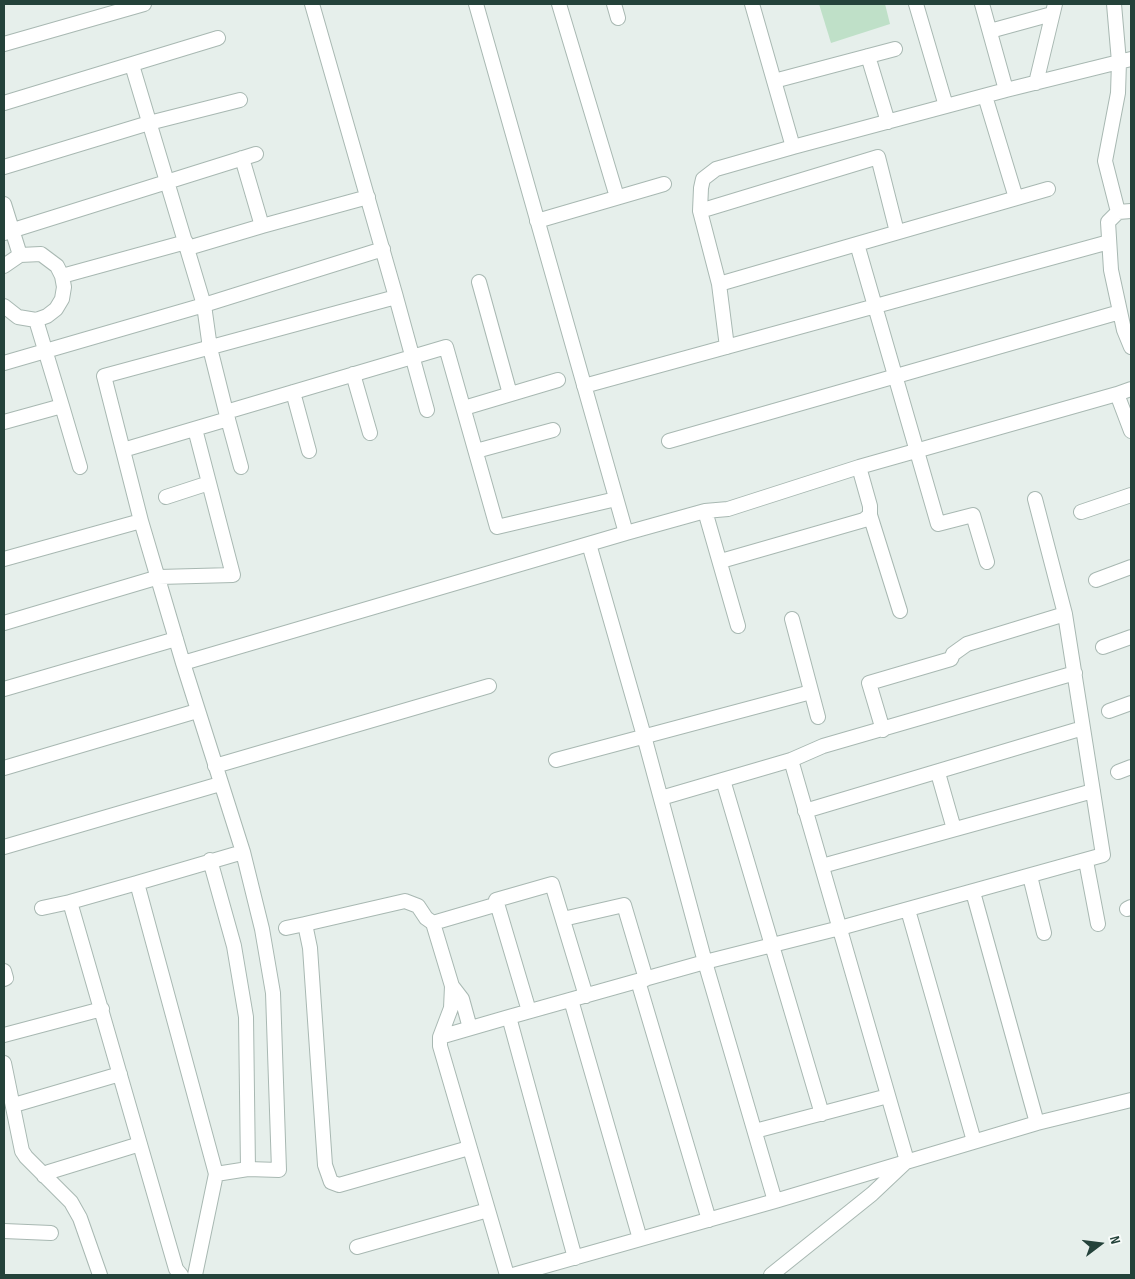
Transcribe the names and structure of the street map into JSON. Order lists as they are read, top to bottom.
{
  "north": "right"
}
